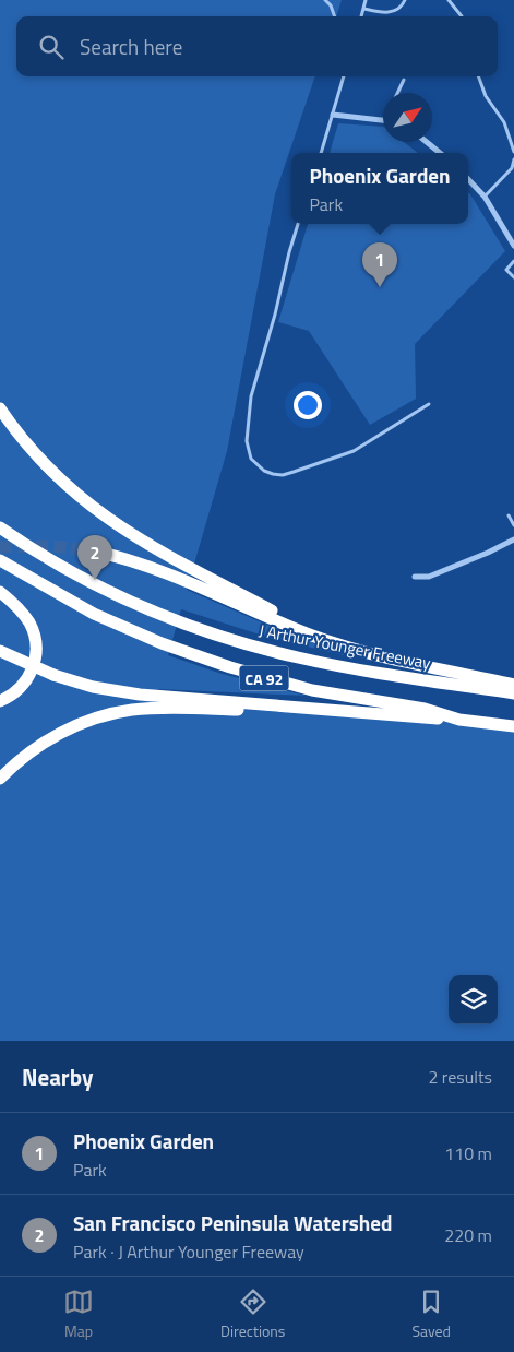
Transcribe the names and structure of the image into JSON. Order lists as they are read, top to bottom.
{
  "streets": {
    "highway": ["J Arthur Younger Freeway", "CA 92"]
  },
  "north": "top right",
  "page": {
    "search": "Search here",
    "popup": ["Phoenix Garden", "Park"],
    "pins": ["1", "2"],
    "heading": ["Nearby", "2 results"],
    "list": [
      {
        "mark": "1",
        "name": "Phoenix Garden",
        "note": "Park",
        "value": "110 m"
      },
      {
        "mark": "2",
        "name": "San Francisco Peninsula Watershed",
        "note": "Park · J Arthur Younger Freeway",
        "value": "220 m"
      }
    ],
    "nav": ["Map", "Directions", "Saved"]
  }
}
